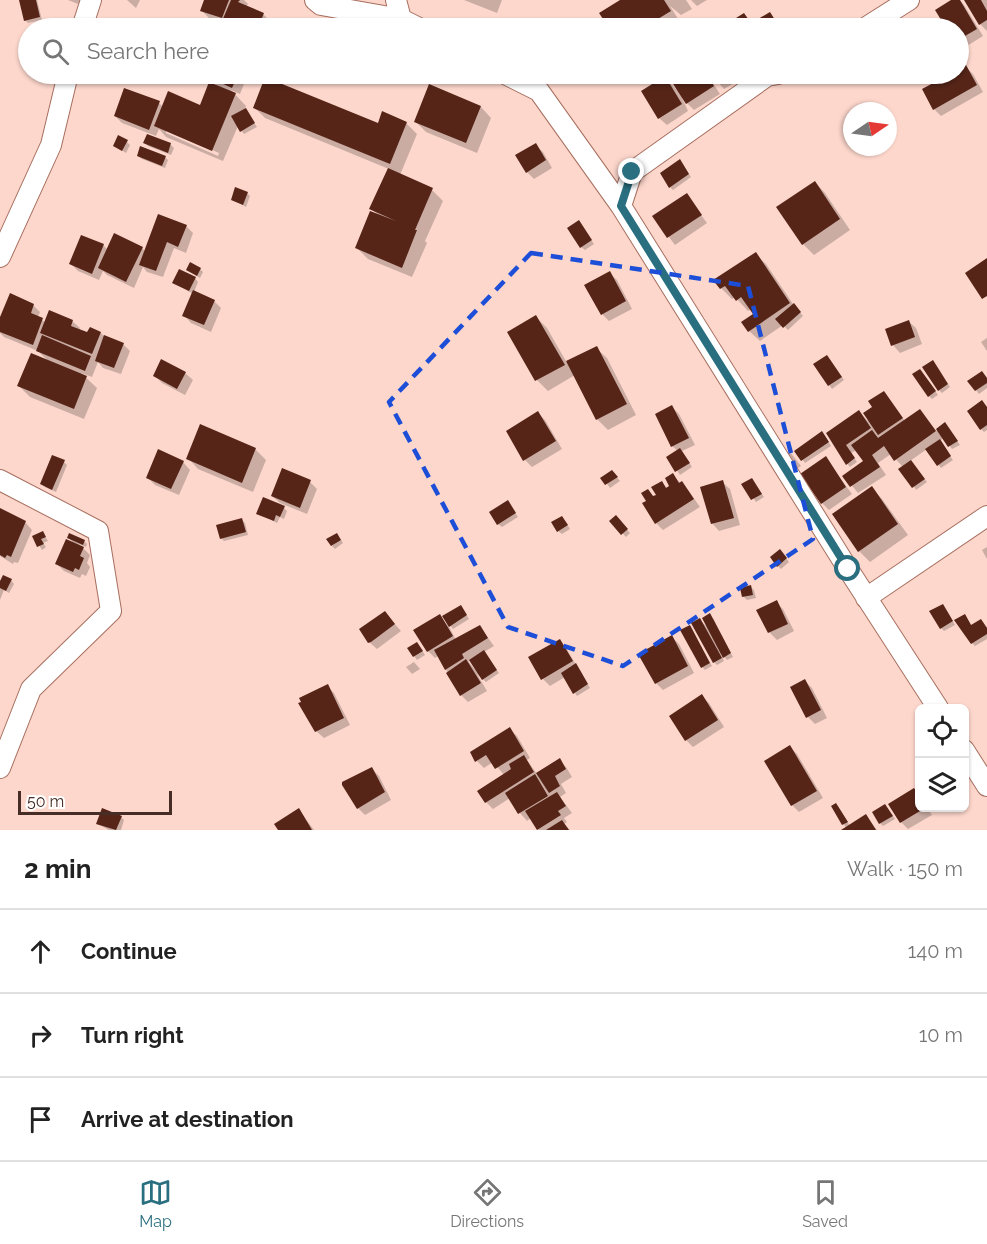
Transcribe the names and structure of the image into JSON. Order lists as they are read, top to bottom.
{
  "scale_bar": "50 m",
  "north": "right",
  "page": {
    "search": "Search here",
    "scale": "50 m",
    "heading": ["2 min", "Walk · 150 m"],
    "list": [
      ["Continue", "140 m"],
      ["Turn right", "10 m"],
      "Arrive at destination"
    ],
    "nav": ["Map", "Directions", "Saved"]
  }
}
